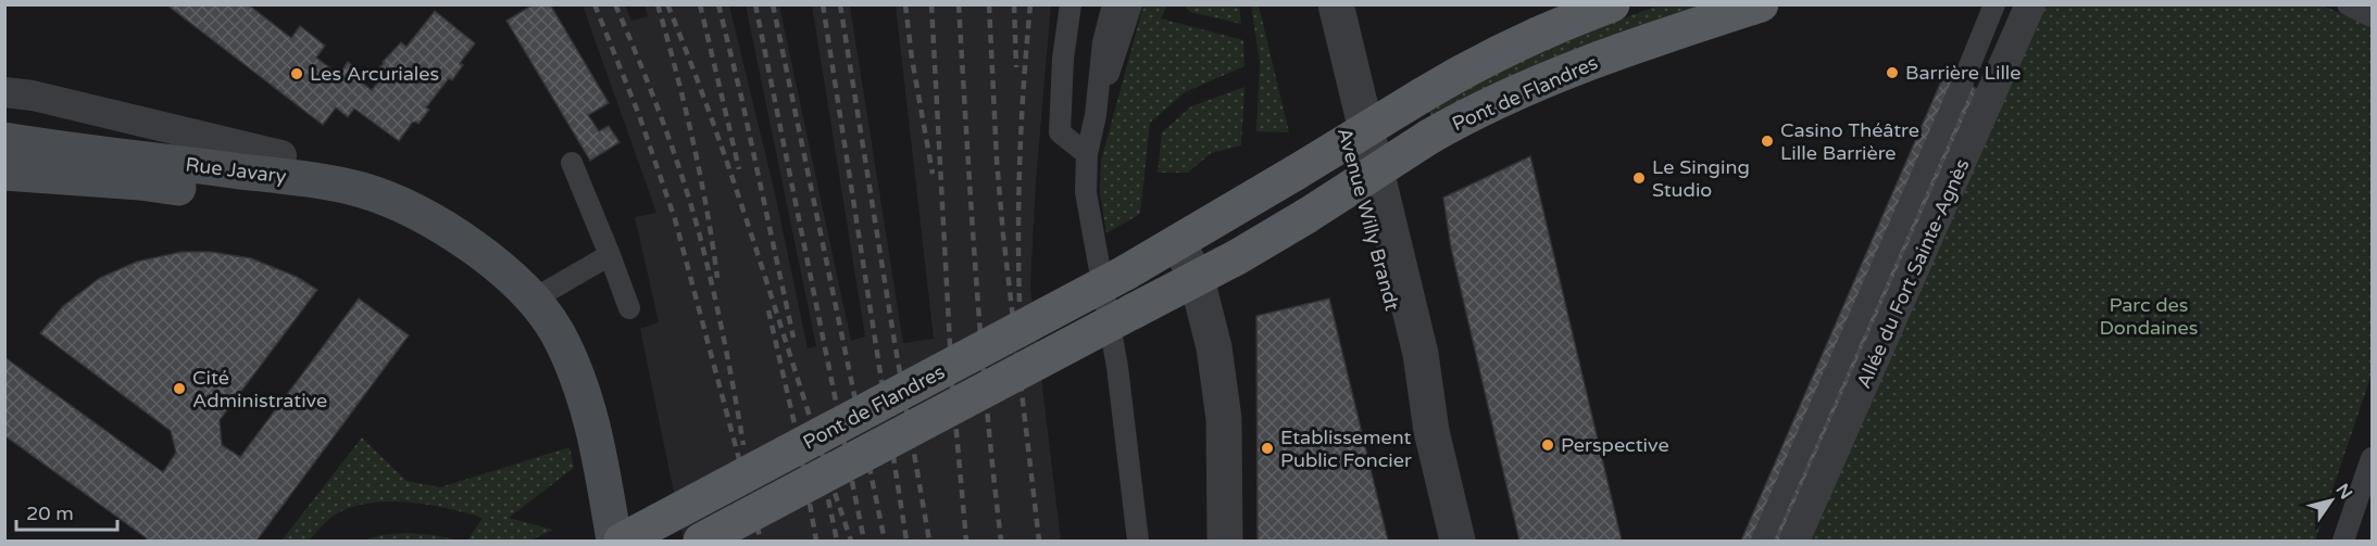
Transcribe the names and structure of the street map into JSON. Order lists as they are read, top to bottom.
{
  "streets": {
    "main road": ["Pont de Flandres", "Rue Javary"],
    "street": ["Avenue Willy Brandt", "Allée du Fort Sainte-Agnès"]
  },
  "parks": ["Parc des Dondaines"],
  "places": [
    "Barrière Lille",
    "Les Arcuriales",
    "Casino Théâtre Lille Barrière",
    "Le Singing Studio",
    "Cité Administrative",
    "Perspective",
    "Etablissement Public Foncier"
  ],
  "scale_bar": "20 m",
  "north": "top right"
}
